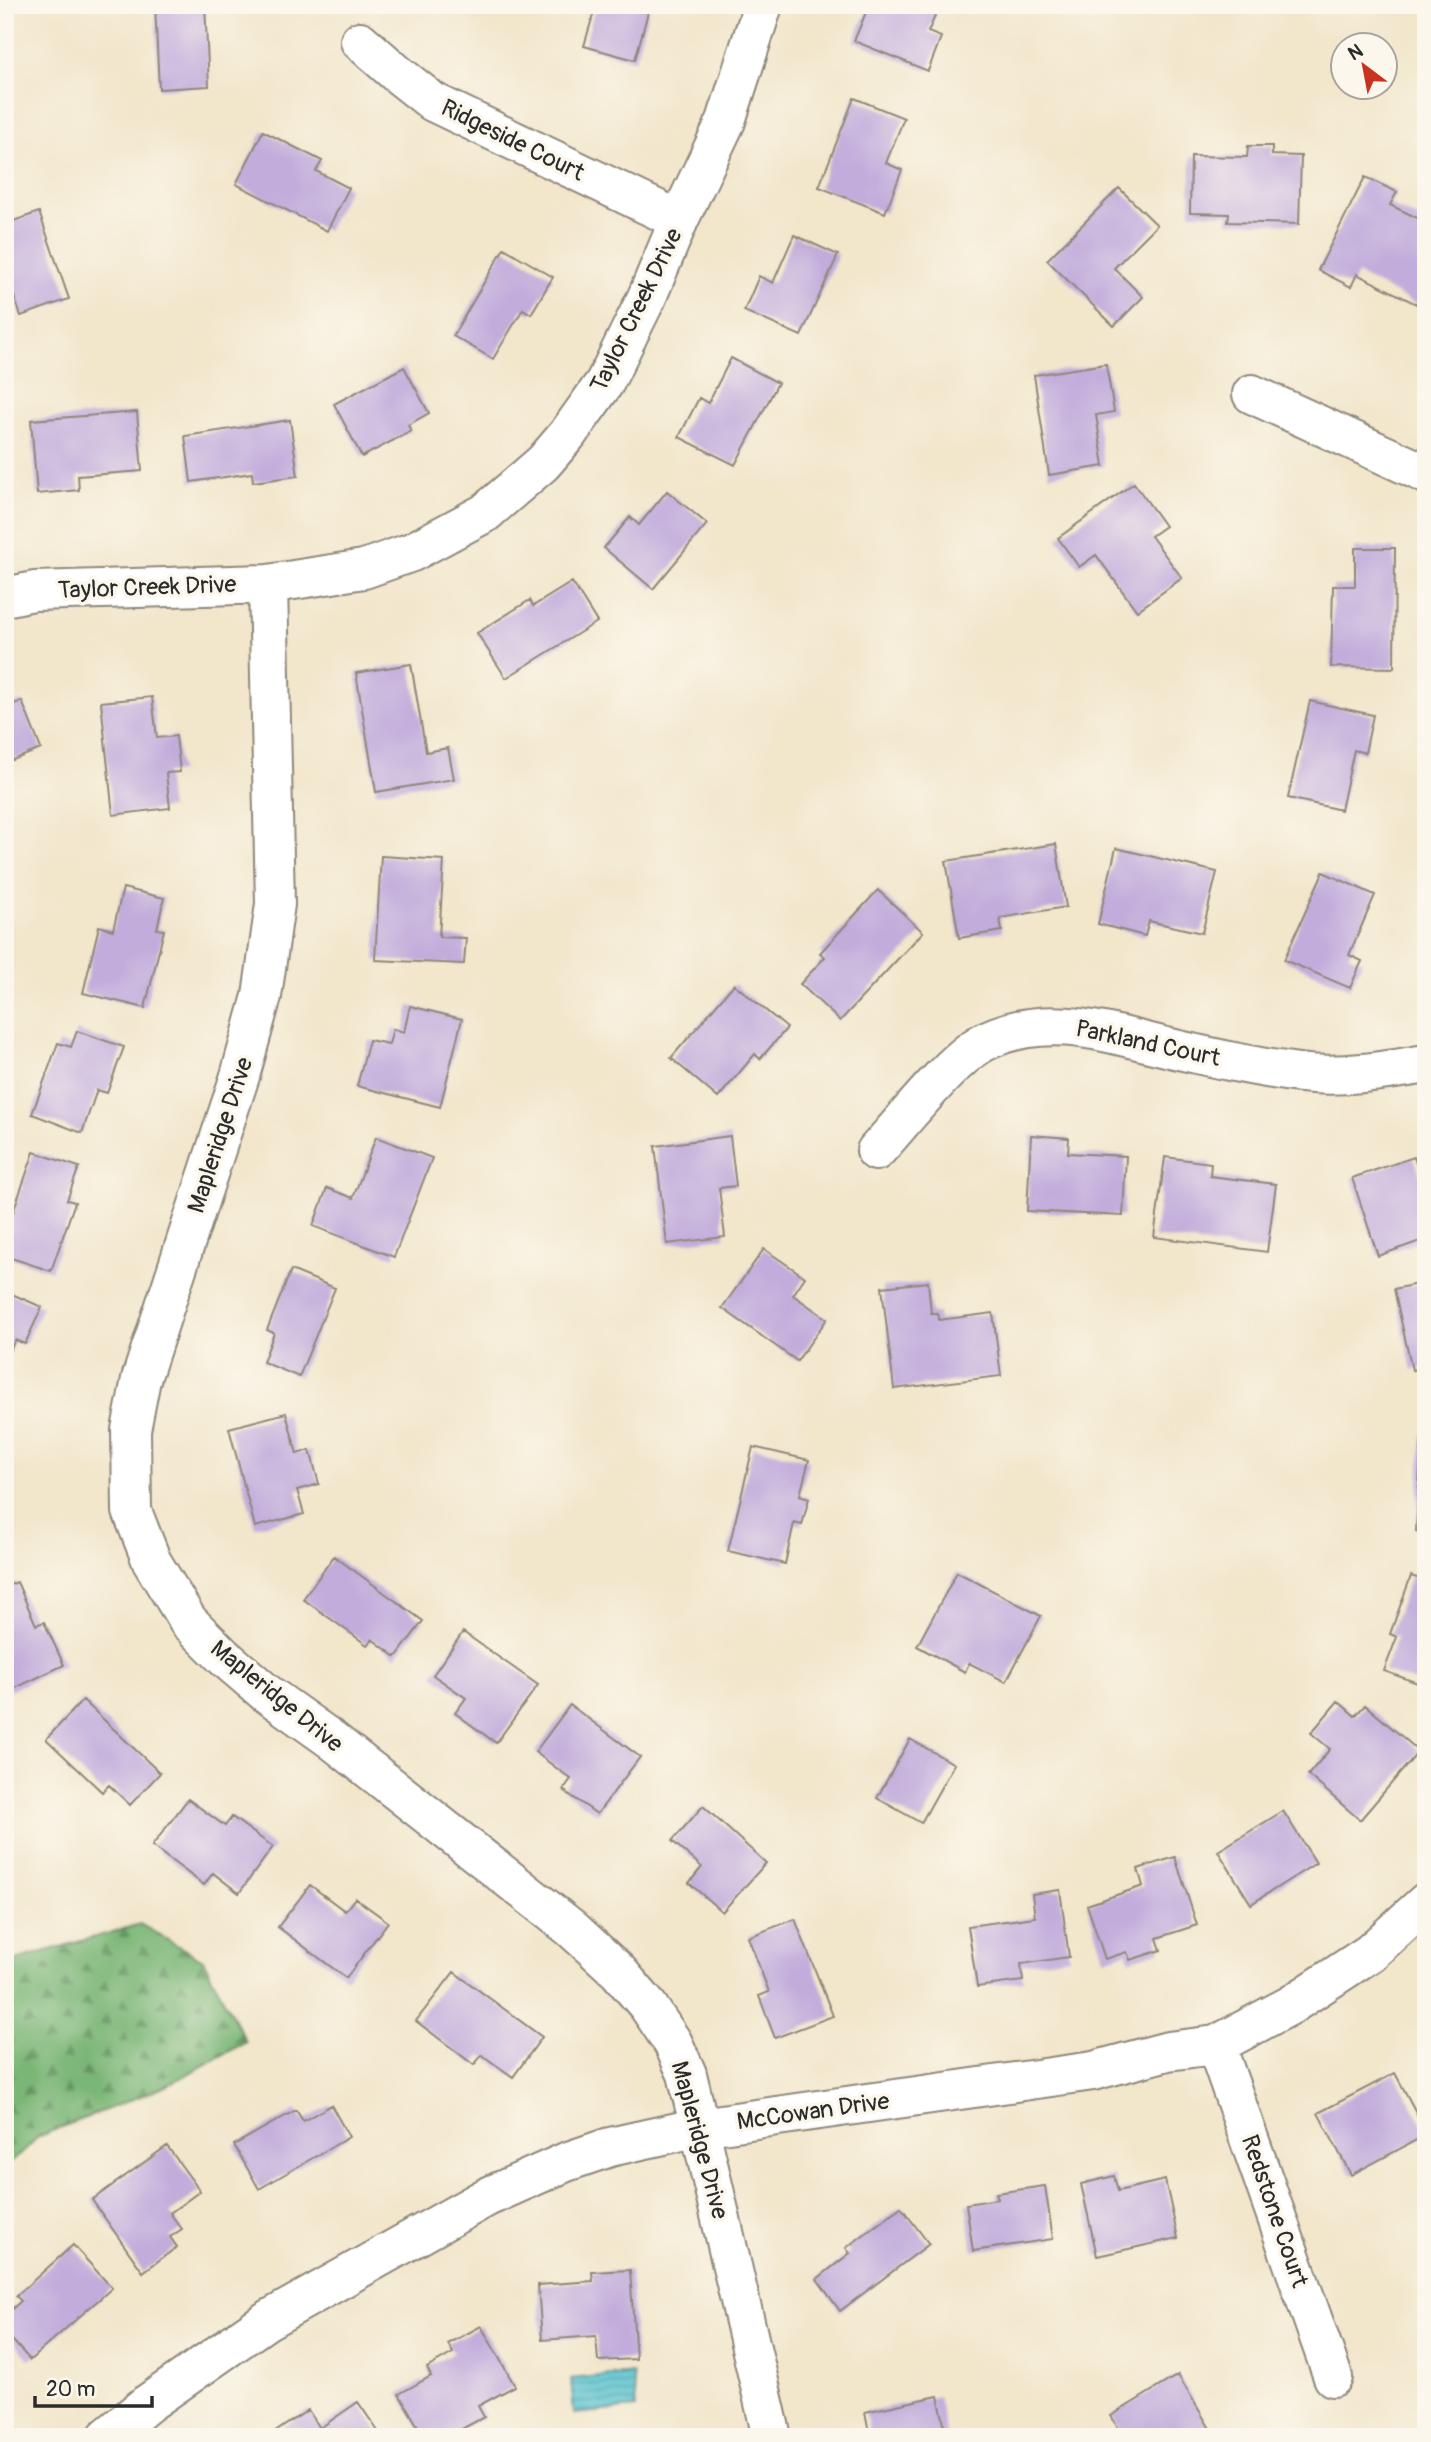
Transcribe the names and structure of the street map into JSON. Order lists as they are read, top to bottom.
{
  "streets": {
    "street": [
      "Ridgeside Court",
      "Taylor Creek Drive",
      "Parkland Court",
      "Mapleridge Drive",
      "McCowan Drive",
      "Redstone Court"
    ]
  },
  "crossings": [
    ["Ridgeside Court", "Taylor Creek Drive"],
    ["Taylor Creek Drive", "Mapleridge Drive"],
    ["Mapleridge Drive", "McCowan Drive"],
    ["McCowan Drive", "Redstone Court"]
  ],
  "scale_bar": "20 m",
  "north": "top left"
}
